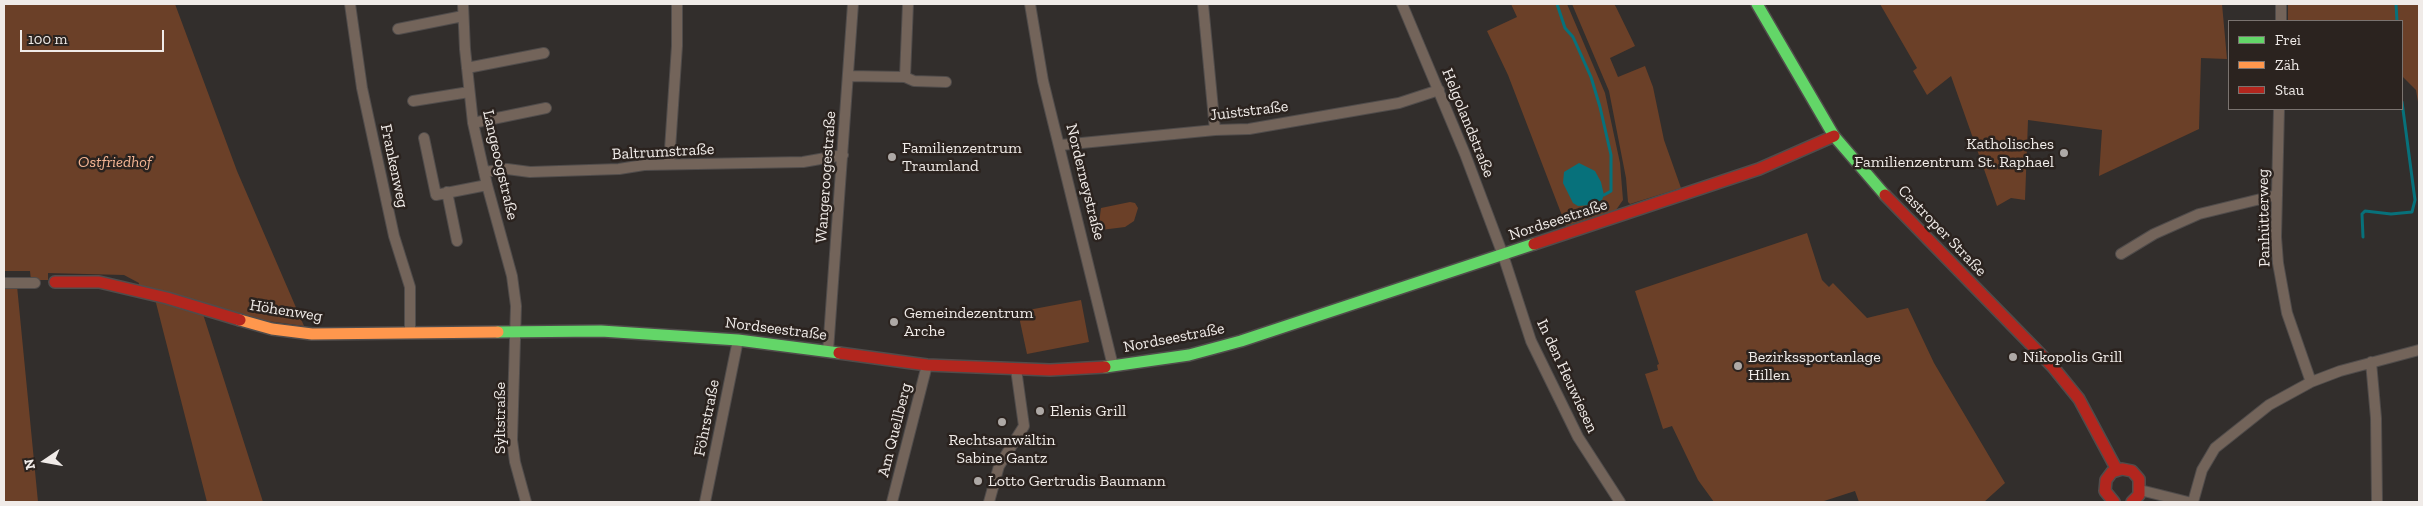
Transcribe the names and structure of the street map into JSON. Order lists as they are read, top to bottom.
{
  "streets": {
    "street": [
      "Juiststraße",
      "Helgolandstraße",
      "Baltrumstraße",
      "Langeoogstraße",
      "Frankenweg",
      "Wangeroogestraße",
      "Norderneystraße",
      "Panhütterweg",
      "Nordseestraße",
      "Castroper Straße",
      "Höhenweg",
      "In den Heuwiesen",
      "Syltstraße",
      "Föhrstraße",
      "Am Quellberg"
    ]
  },
  "crossings": [
    ["Juiststraße", "Helgolandstraße"],
    ["Juiststraße", "Norderneystraße"],
    ["Helgolandstraße", "Nordseestraße"],
    ["Helgolandstraße", "In den Heuwiesen"],
    ["Baltrumstraße", "Langeoogstraße"],
    ["Baltrumstraße", "Wangeroogestraße"],
    ["Langeoogstraße", "Nordseestraße"],
    ["Langeoogstraße", "Höhenweg"],
    ["Langeoogstraße", "Syltstraße"],
    ["Frankenweg", "Höhenweg"],
    ["Wangeroogestraße", "Nordseestraße"],
    ["Norderneystraße", "Nordseestraße"],
    ["Nordseestraße", "Castroper Straße"],
    ["Nordseestraße", "Höhenweg"],
    ["Nordseestraße", "In den Heuwiesen"],
    ["Nordseestraße", "Syltstraße"],
    ["Nordseestraße", "Föhrstraße"],
    ["Nordseestraße", "Am Quellberg"],
    ["Höhenweg", "Syltstraße"]
  ],
  "parks": ["Ostfriedhof"],
  "places": [
    "Katholisches Familienzentrum St. Raphael",
    "Familienzentrum Traumland",
    "Gemeindezentrum Arche",
    "Nikopolis Grill",
    "Bezirkssportanlage Hillen",
    "Elenis Grill",
    "Rechtsanwältin Sabine Gantz",
    "Lotto Gertrudis Baumann"
  ],
  "legend": ["Frei", "Zäh", "Stau"],
  "scale_bar": "100 m",
  "north": "left"
}
